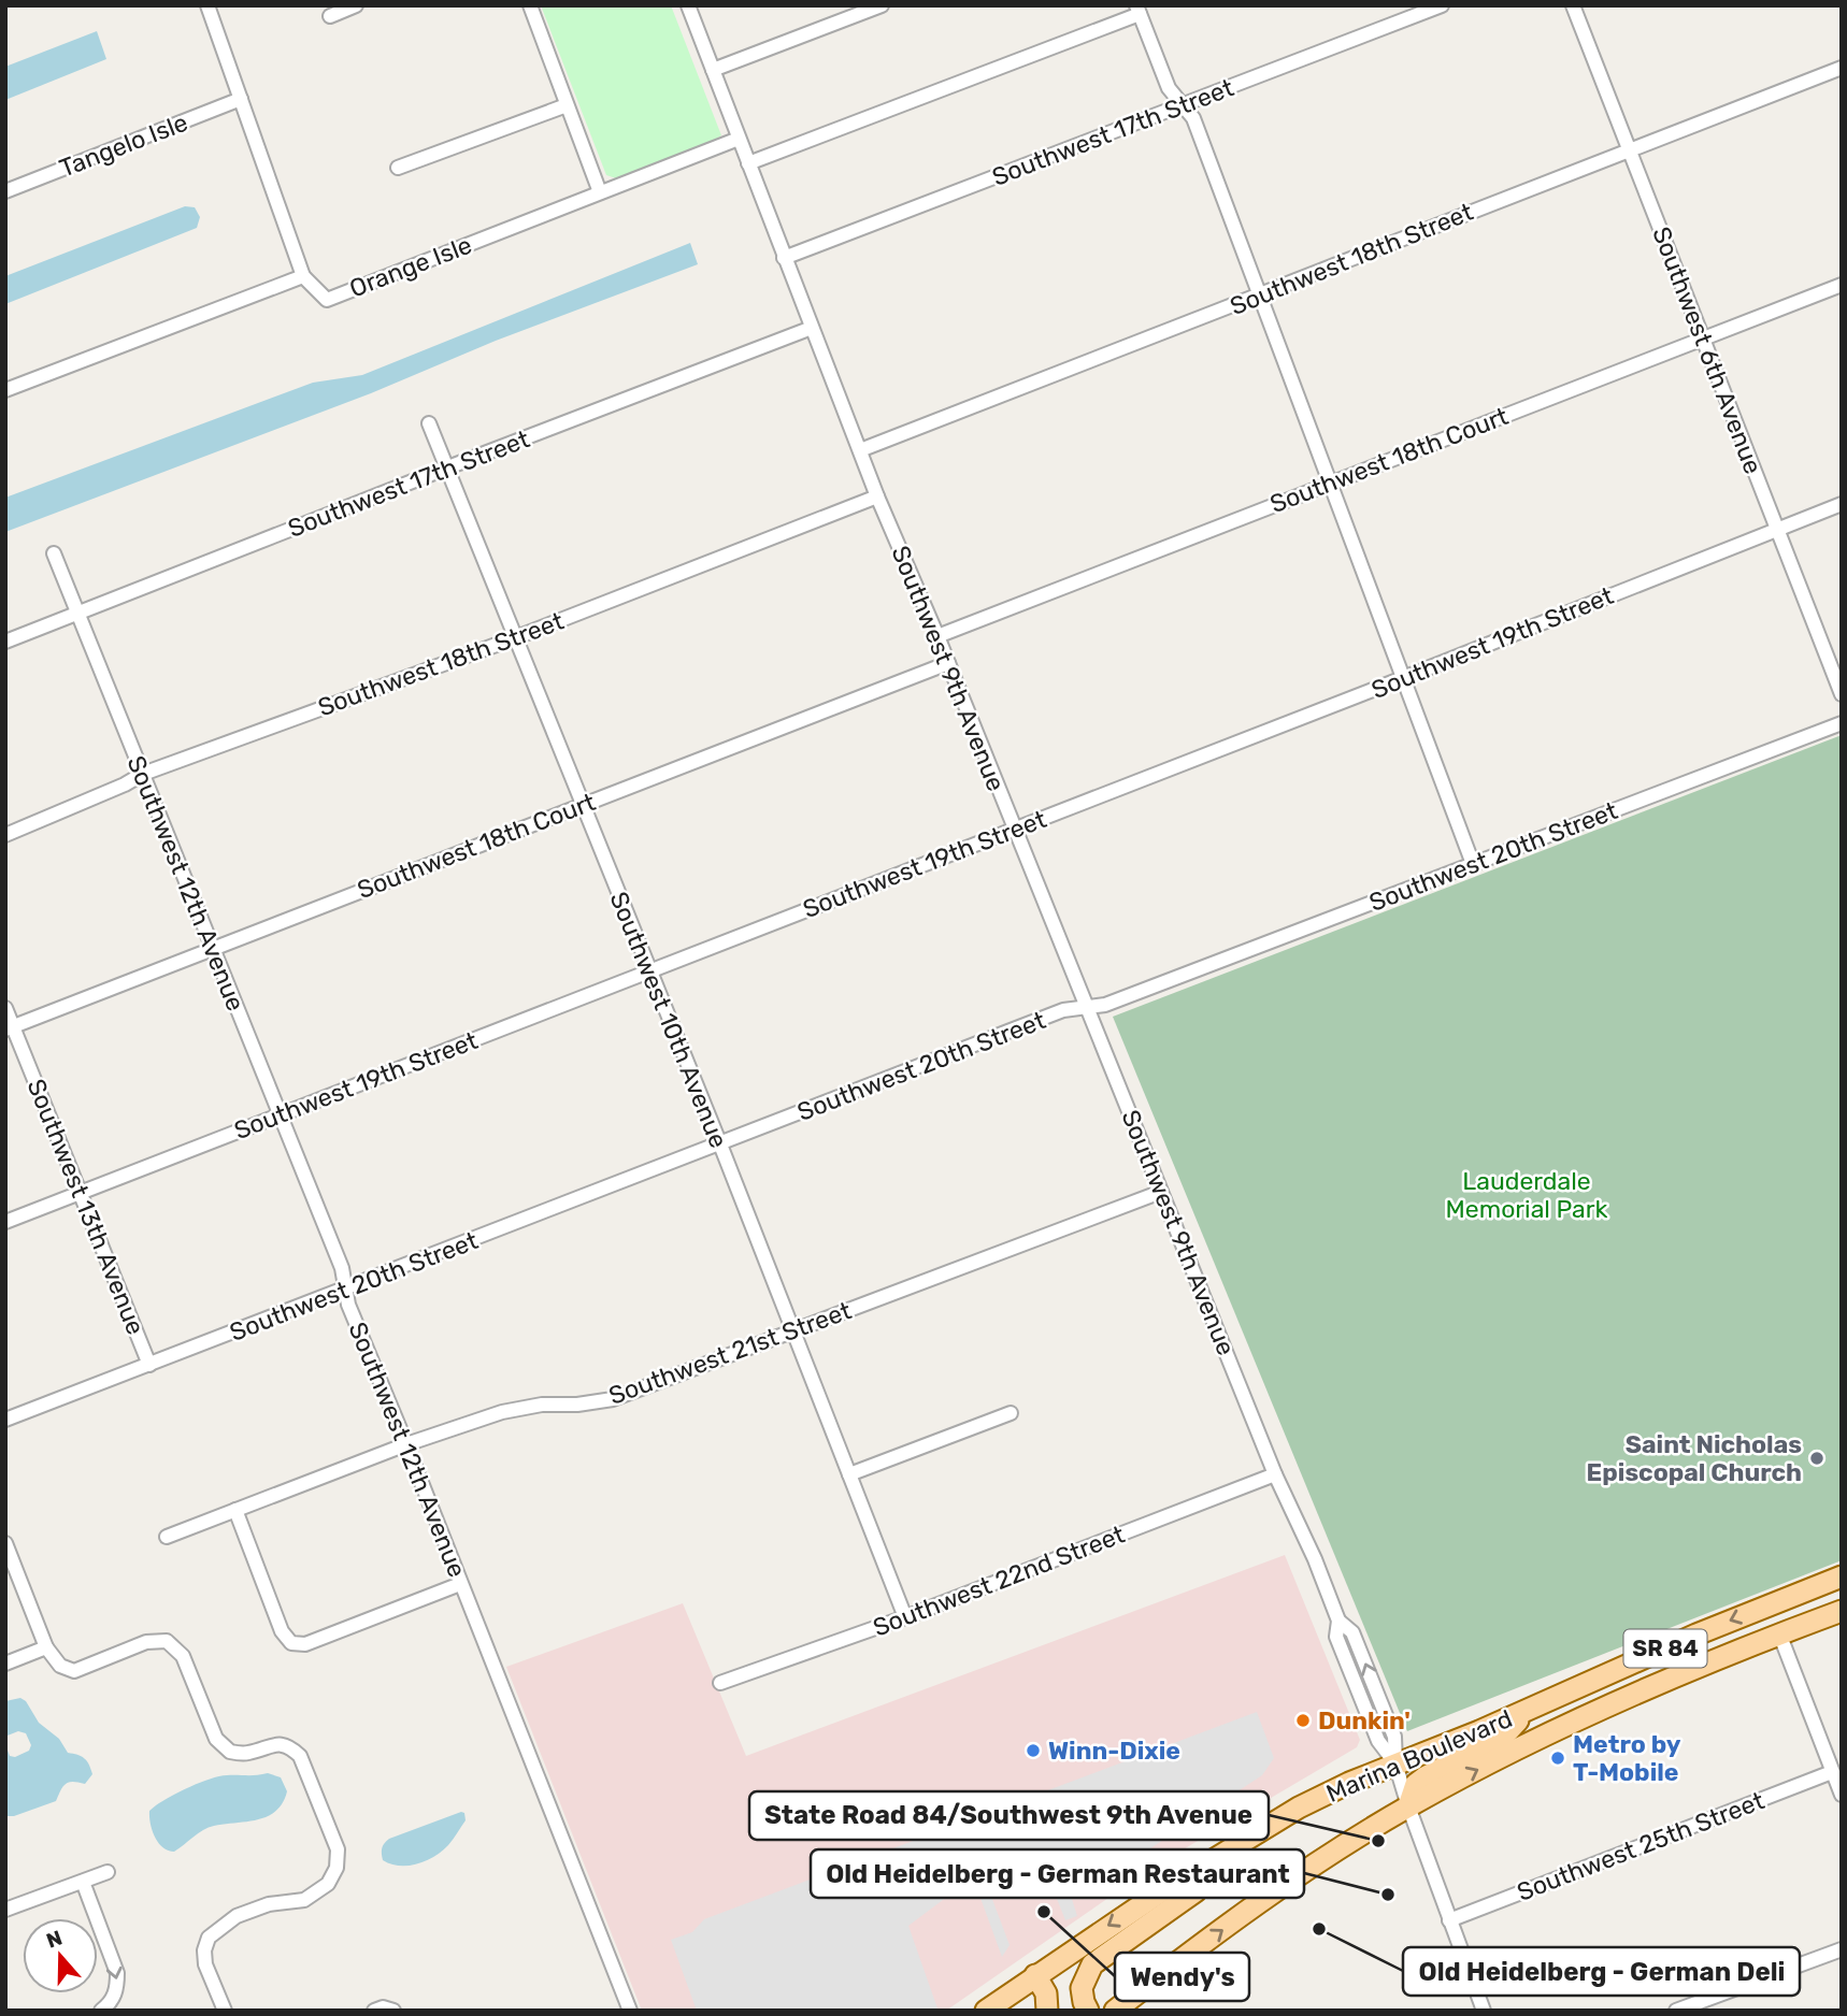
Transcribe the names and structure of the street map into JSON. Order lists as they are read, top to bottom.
{
  "streets": {
    "main road": ["SR 84", "Marina Boulevard"],
    "street": [
      "Southwest 17th Street",
      "Tangelo Isle",
      "Southwest 18th Street",
      "Orange Isle",
      "Southwest 6th Avenue",
      "Southwest 18th Court",
      "Southwest 19th Street",
      "Southwest 9th Avenue",
      "Southwest 20th Street",
      "Southwest 12th Avenue",
      "Southwest 10th Avenue",
      "Southwest 13th Avenue",
      "Southwest 21st Street",
      "Southwest 22nd Street",
      "Southwest 25th Street"
    ]
  },
  "crossings": [
    ["Southwest 17th Street", "Southwest 9th Avenue"],
    ["Southwest 17th Street", "Southwest 12th Avenue"],
    ["Southwest 17th Street", "Southwest 10th Avenue"],
    ["Southwest 18th Street", "Southwest 6th Avenue"],
    ["Southwest 18th Street", "Southwest 9th Avenue"],
    ["Southwest 18th Street", "Southwest 12th Avenue"],
    ["Southwest 18th Street", "Southwest 10th Avenue"],
    ["Orange Isle", "Southwest 9th Avenue"],
    ["Southwest 6th Avenue", "Southwest 18th Court"],
    ["Southwest 6th Avenue", "Southwest 19th Street"],
    ["Southwest 18th Court", "Southwest 9th Avenue"],
    ["Southwest 18th Court", "Southwest 12th Avenue"],
    ["Southwest 18th Court", "Southwest 10th Avenue"],
    ["Southwest 18th Court", "Southwest 13th Avenue"],
    ["Southwest 19th Street", "Southwest 9th Avenue"],
    ["Southwest 19th Street", "Southwest 12th Avenue"],
    ["Southwest 19th Street", "Southwest 10th Avenue"],
    ["Southwest 19th Street", "Southwest 13th Avenue"],
    ["Southwest 9th Avenue", "Southwest 20th Street"],
    ["Southwest 9th Avenue", "Southwest 21st Street"],
    ["Southwest 9th Avenue", "Southwest 22nd Street"],
    ["Southwest 9th Avenue", "Marina Boulevard"],
    ["Southwest 9th Avenue", "Southwest 25th Street"],
    ["Southwest 20th Street", "Southwest 12th Avenue"],
    ["Southwest 20th Street", "Southwest 10th Avenue"],
    ["Southwest 20th Street", "Southwest 13th Avenue"],
    ["Southwest 12th Avenue", "Southwest 21st Street"],
    ["Southwest 10th Avenue", "Southwest 21st Street"],
    ["Southwest 10th Avenue", "Southwest 22nd Street"]
  ],
  "parks": ["Lauderdale Memorial Park"],
  "places": [
    "Saint Nicholas Episcopal Church",
    "Dunkin'",
    "Winn-Dixie",
    "Metro by T-Mobile",
    "State Road 84/Southwest 9th Avenue",
    "Old Heidelberg - German Restaurant",
    "Wendy's",
    "Old Heidelberg - German Deli"
  ],
  "north": "top"
}
